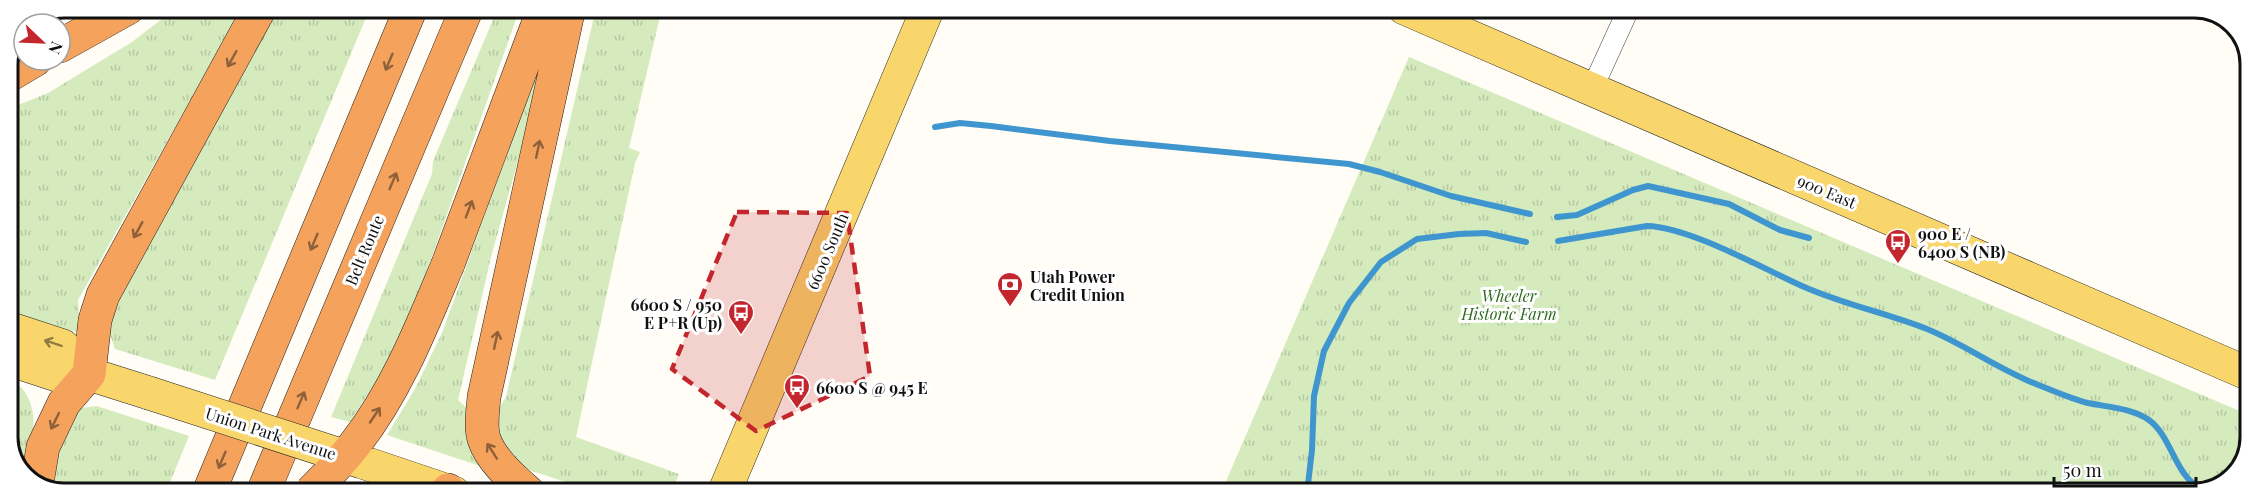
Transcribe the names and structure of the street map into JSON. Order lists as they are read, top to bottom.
{
  "streets": {
    "highway": ["Belt Route"],
    "main road": ["900 East", "6600 South", "Union Park Avenue"]
  },
  "parks": ["Wheeler Historic Farm"],
  "places": {
    "bus stop": ["900 E / 6400 S (NB)", "6600 S / 950 E P+R (Up)", "6600 S @ 945 E"],
    "bank": ["Utah Power Credit Union"]
  },
  "scale_bar": "50 m",
  "north": "bottom right"
}
